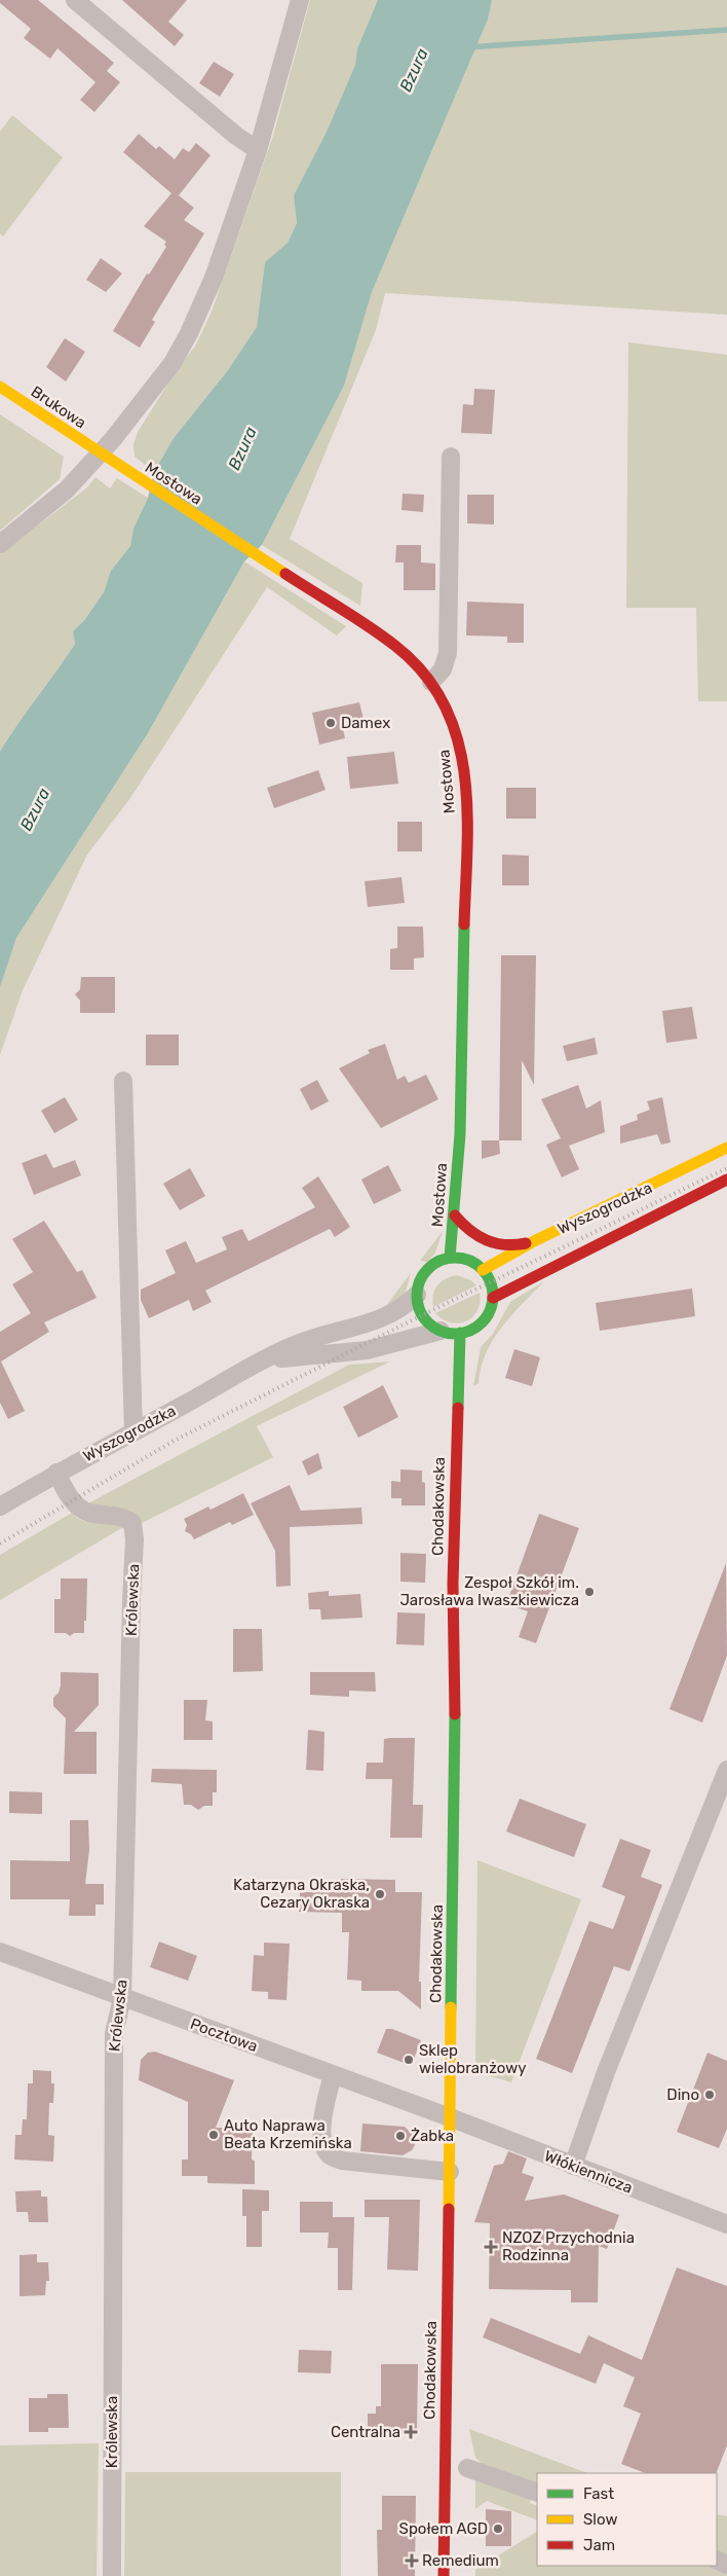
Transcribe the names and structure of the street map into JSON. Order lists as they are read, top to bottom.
{
  "streets": {
    "main road": [
      "Brukowa",
      "Mostowa",
      "Wyszogrodzka",
      "Chodakowska"
    ],
    "street": ["Królewska", "Pocztowa", "Włókiennicza"]
  },
  "crossings": [
    ["Brukowa", "Mostowa"],
    ["Mostowa", "Wyszogrodzka"],
    ["Mostowa", "Chodakowska"],
    ["Wyszogrodzka", "Chodakowska"],
    ["Wyszogrodzka", "Królewska"],
    ["Chodakowska", "Pocztowa"],
    ["Chodakowska", "Włókiennicza"],
    ["Królewska", "Pocztowa"],
    ["Pocztowa", "Włókiennicza"]
  ],
  "water": ["Bzura"],
  "places": {
    "other": [
      "Damex",
      "Zespoł Szkół im. Jarosława Iwaszkiewicza",
      "Katarzyna Okraska, Cezary Okraska",
      "Sklep wielobranżowy",
      "Dino",
      "Auto Naprawa Beata Krzemińska",
      "Żabka",
      "Społem AGD"
    ],
    "health": ["NZOZ Przychodnia Rodzinna", "Centralna", "Remedium"]
  },
  "legend": ["Fast", "Slow", "Jam"]
}
